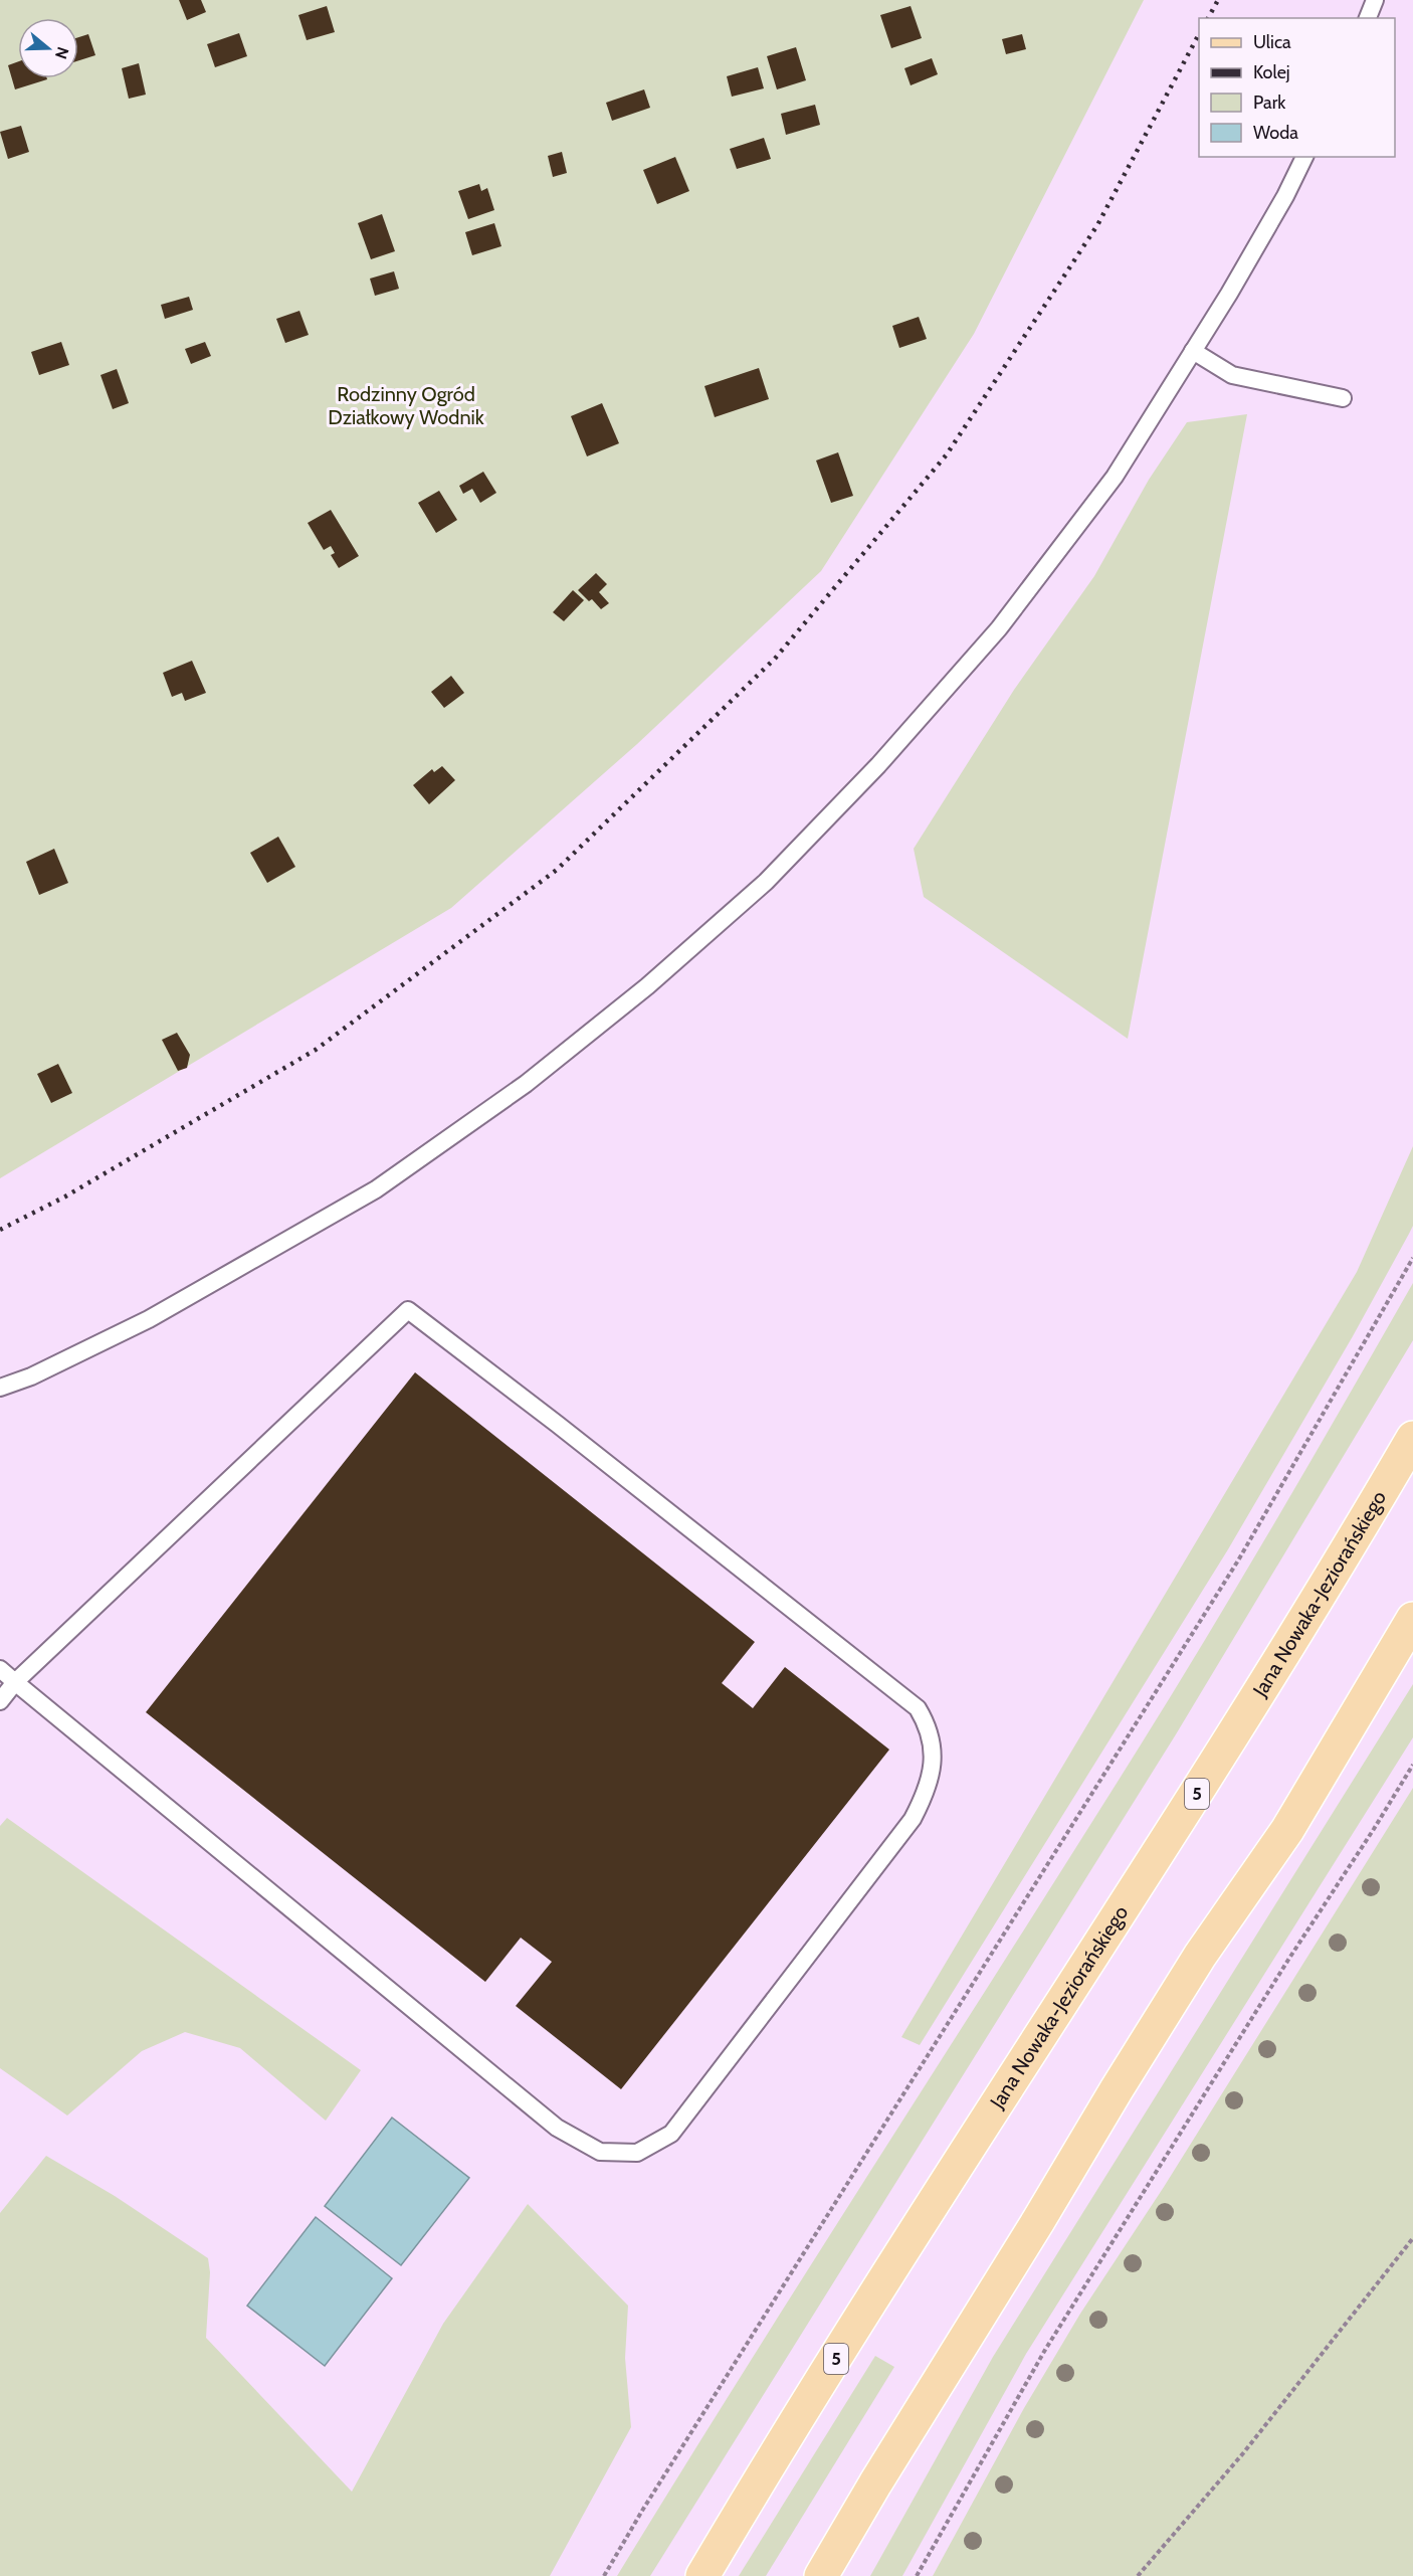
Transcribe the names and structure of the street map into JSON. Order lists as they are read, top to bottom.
{
  "streets": {
    "main road": ["Jana Nowaka-Jeziorańskiego", "5"]
  },
  "parks": ["Rodzinny Ogród Działkowy Wodnik"],
  "legend": [
    "Ulica",
    "Kolej",
    "Park",
    "Woda"
  ],
  "north": "right"
}
